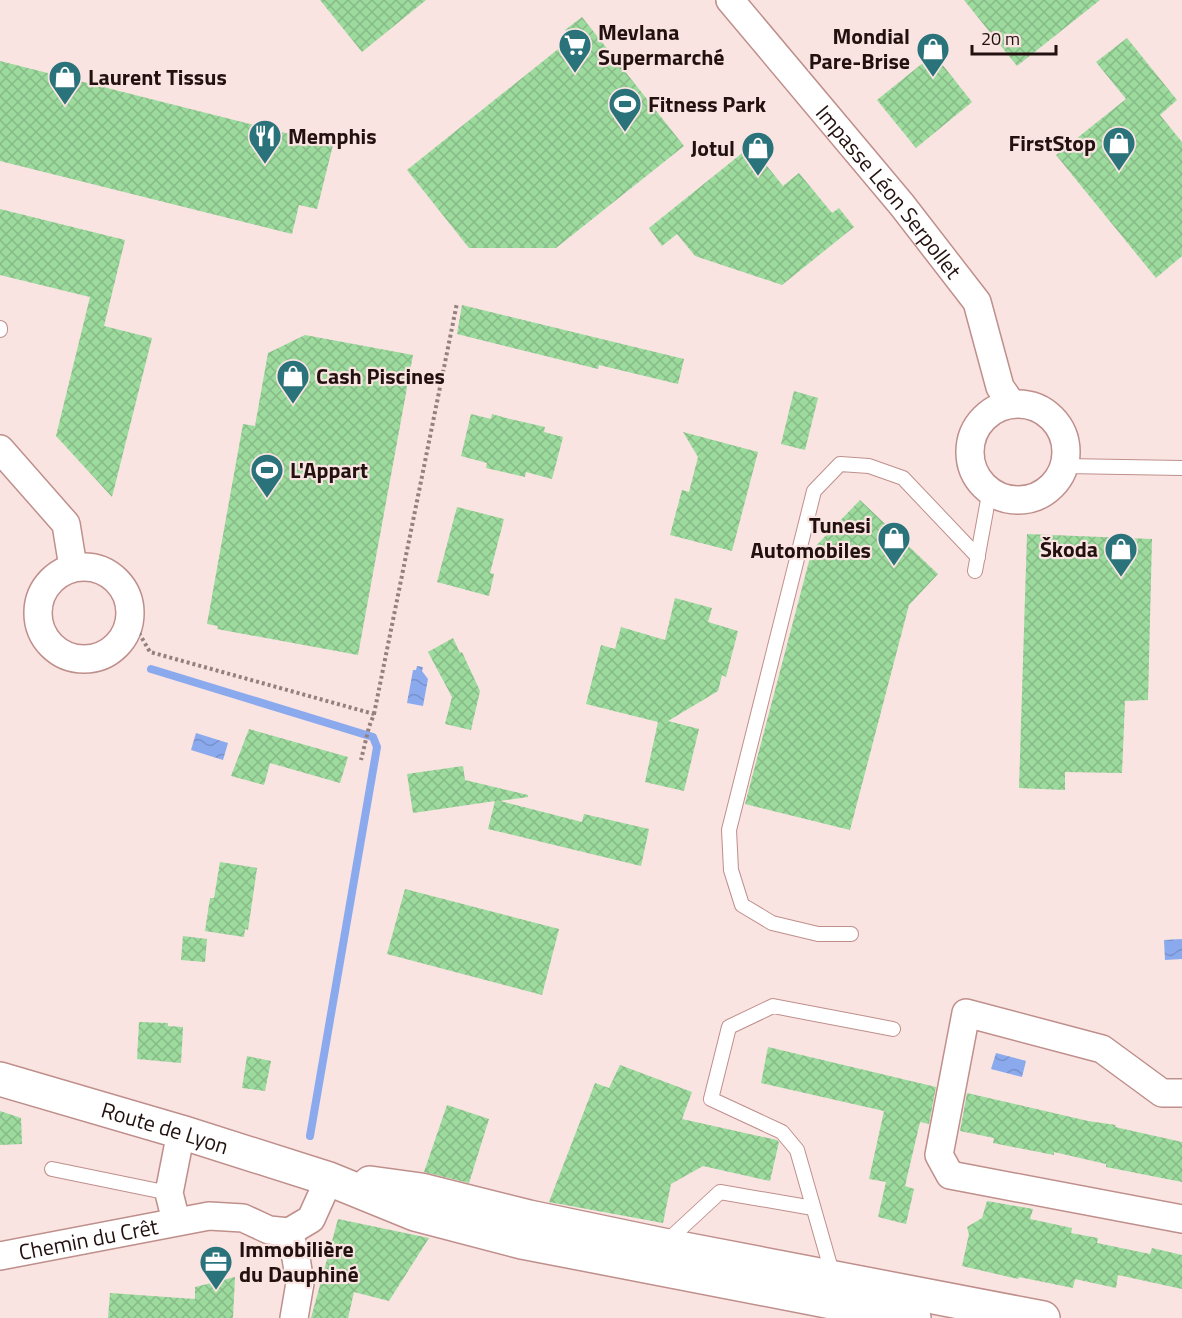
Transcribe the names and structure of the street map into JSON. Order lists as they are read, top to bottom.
{
  "streets": {
    "main road": ["Route de Lyon"],
    "street": ["Impasse Léon Serpollet", "Chemin du Crêt"]
  },
  "crossings": [
    ["Route de Lyon", "Chemin du Crêt"]
  ],
  "places": {
    "supermarket": ["Mevlana Supermarché"],
    "shop": [
      "Mondial Pare-Brise",
      "Laurent Tissus",
      "FirstStop",
      "Jotul",
      "Cash Piscines",
      "Tunesi Automobiles",
      "Škoda"
    ],
    "sports": ["Fitness Park", "L'Appart"],
    "restaurant": ["Memphis"],
    "office": ["Immobilière du Dauphiné"]
  },
  "scale_bar": "20 m"
}
